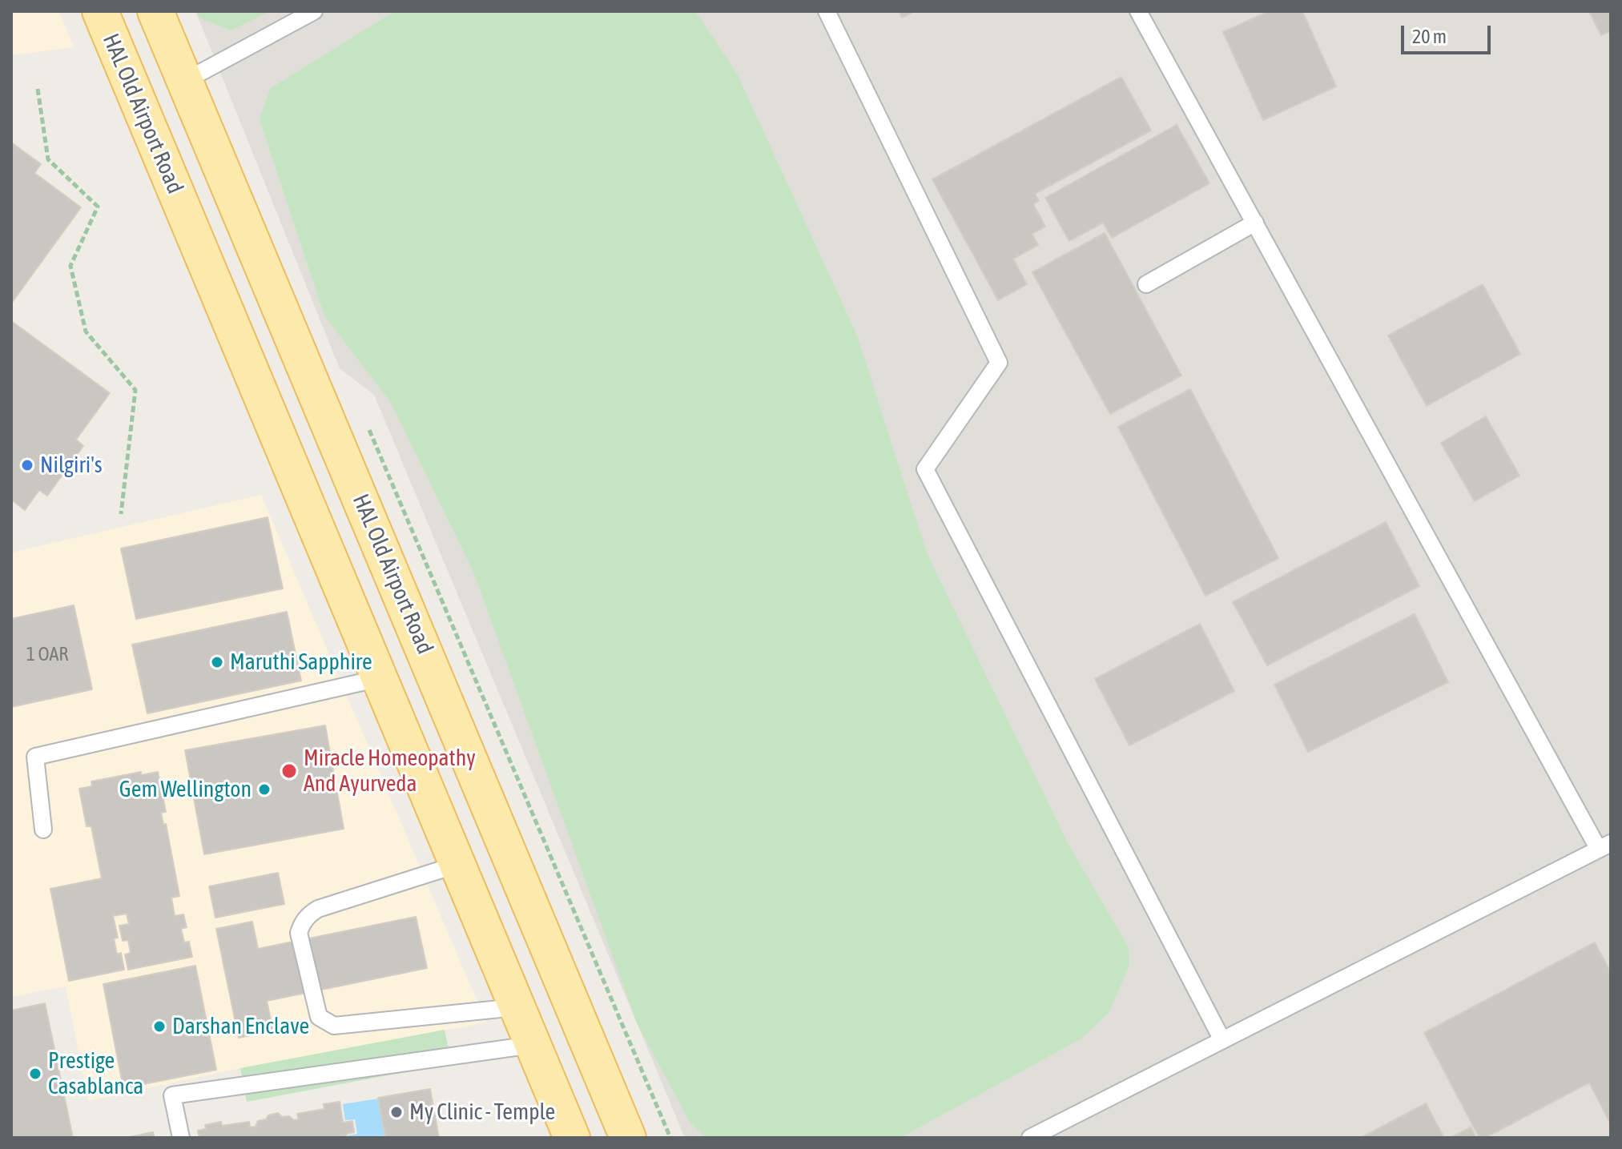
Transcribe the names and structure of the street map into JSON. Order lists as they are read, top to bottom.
{
  "streets": {
    "main road": ["HAL Old Airport Road"]
  },
  "places": [
    "Nilgiri's",
    "Maruthi Sapphire",
    "Miracle Homeopathy And Ayurveda",
    "Gem Wellington",
    "Darshan Enclave",
    "Prestige Casablanca",
    "My Clinic - Temple"
  ],
  "house_numbers": ["1 OAR"],
  "scale_bar": "20 m"
}
